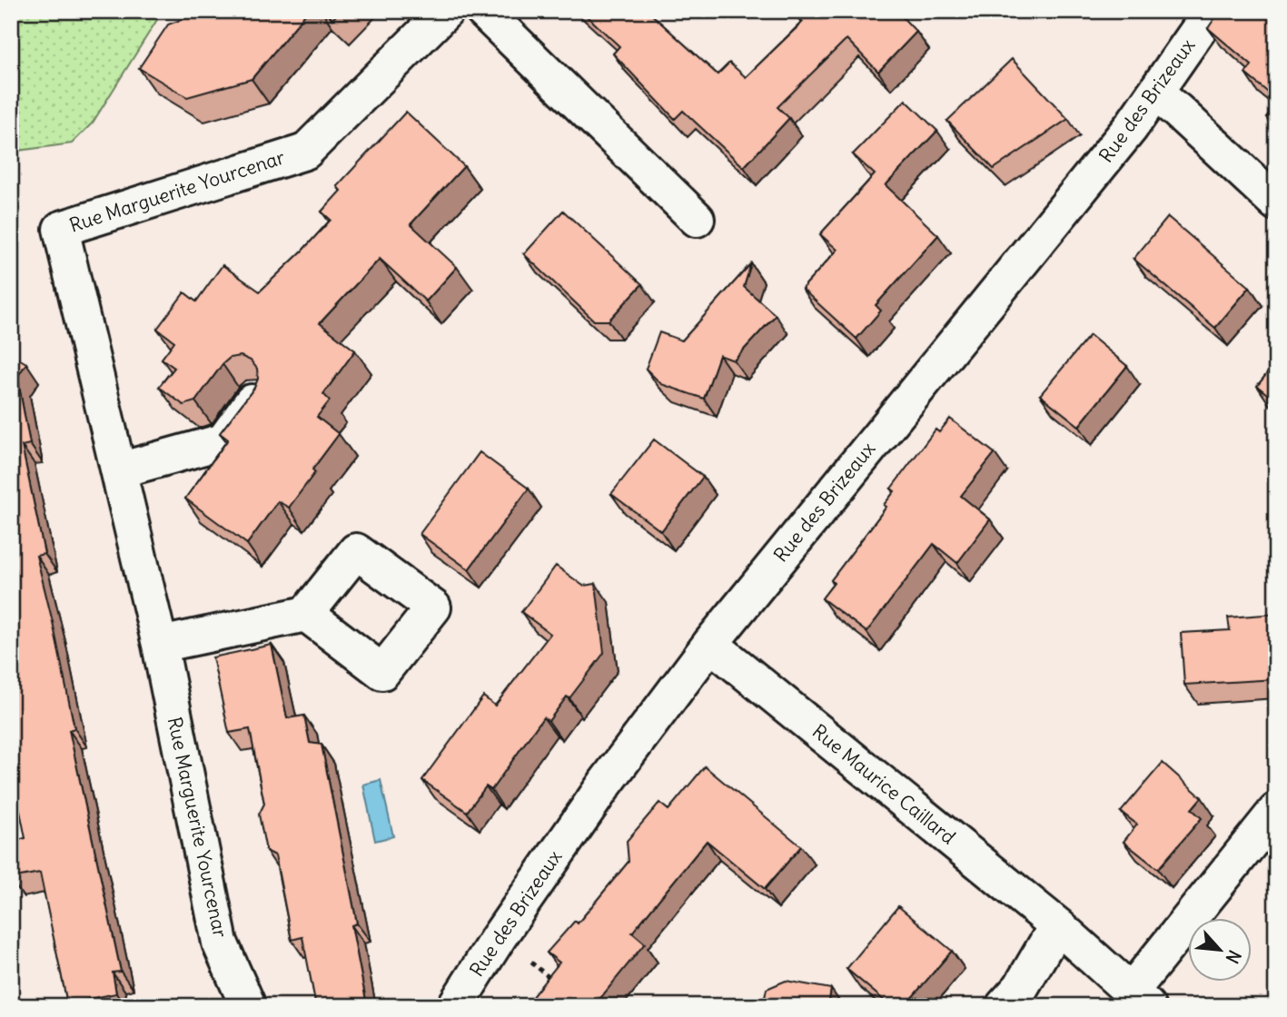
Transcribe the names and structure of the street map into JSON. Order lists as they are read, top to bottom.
{
  "streets": {
    "street": ["Rue des Brizeaux", "Rue Marguerite Yourcenar", "Rue Maurice Caillard"]
  },
  "crossings": [
    ["Rue des Brizeaux", "Rue Maurice Caillard"]
  ],
  "north": "bottom right"
}
